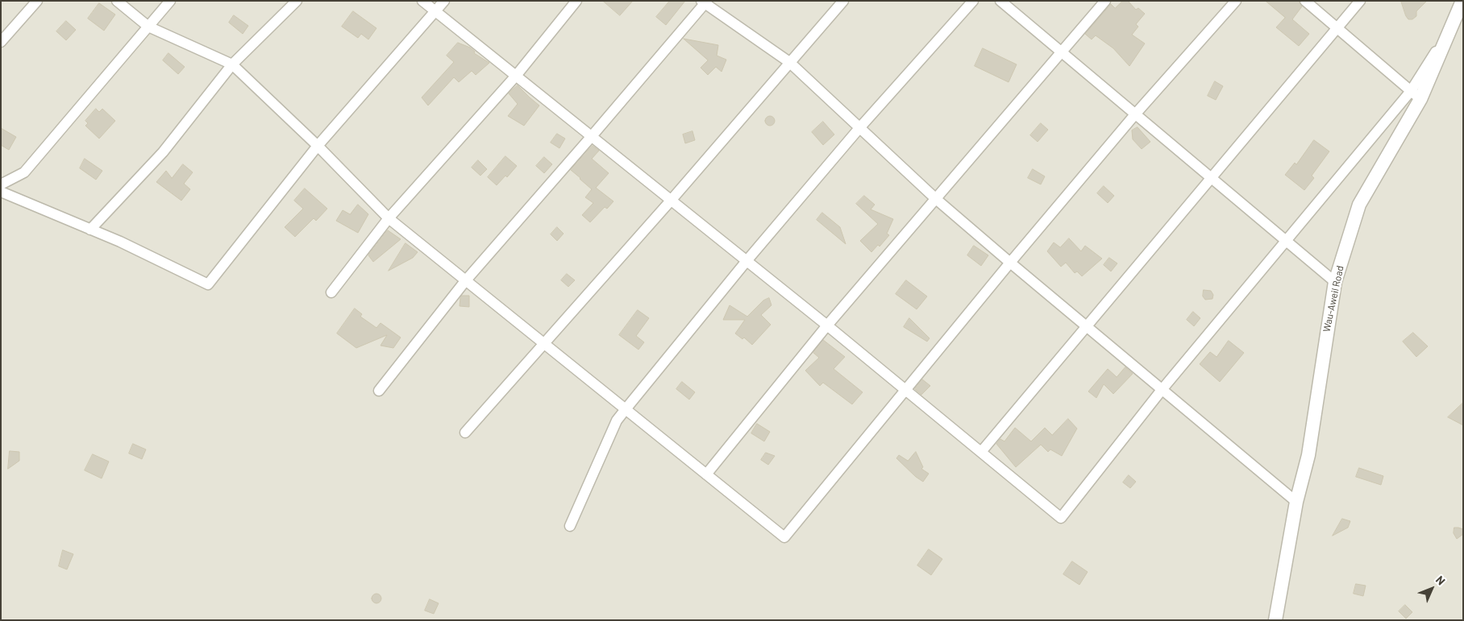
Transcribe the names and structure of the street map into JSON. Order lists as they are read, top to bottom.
{
  "streets": {
    "street": ["Wau-Aweil Road"]
  },
  "north": "top right"
}
